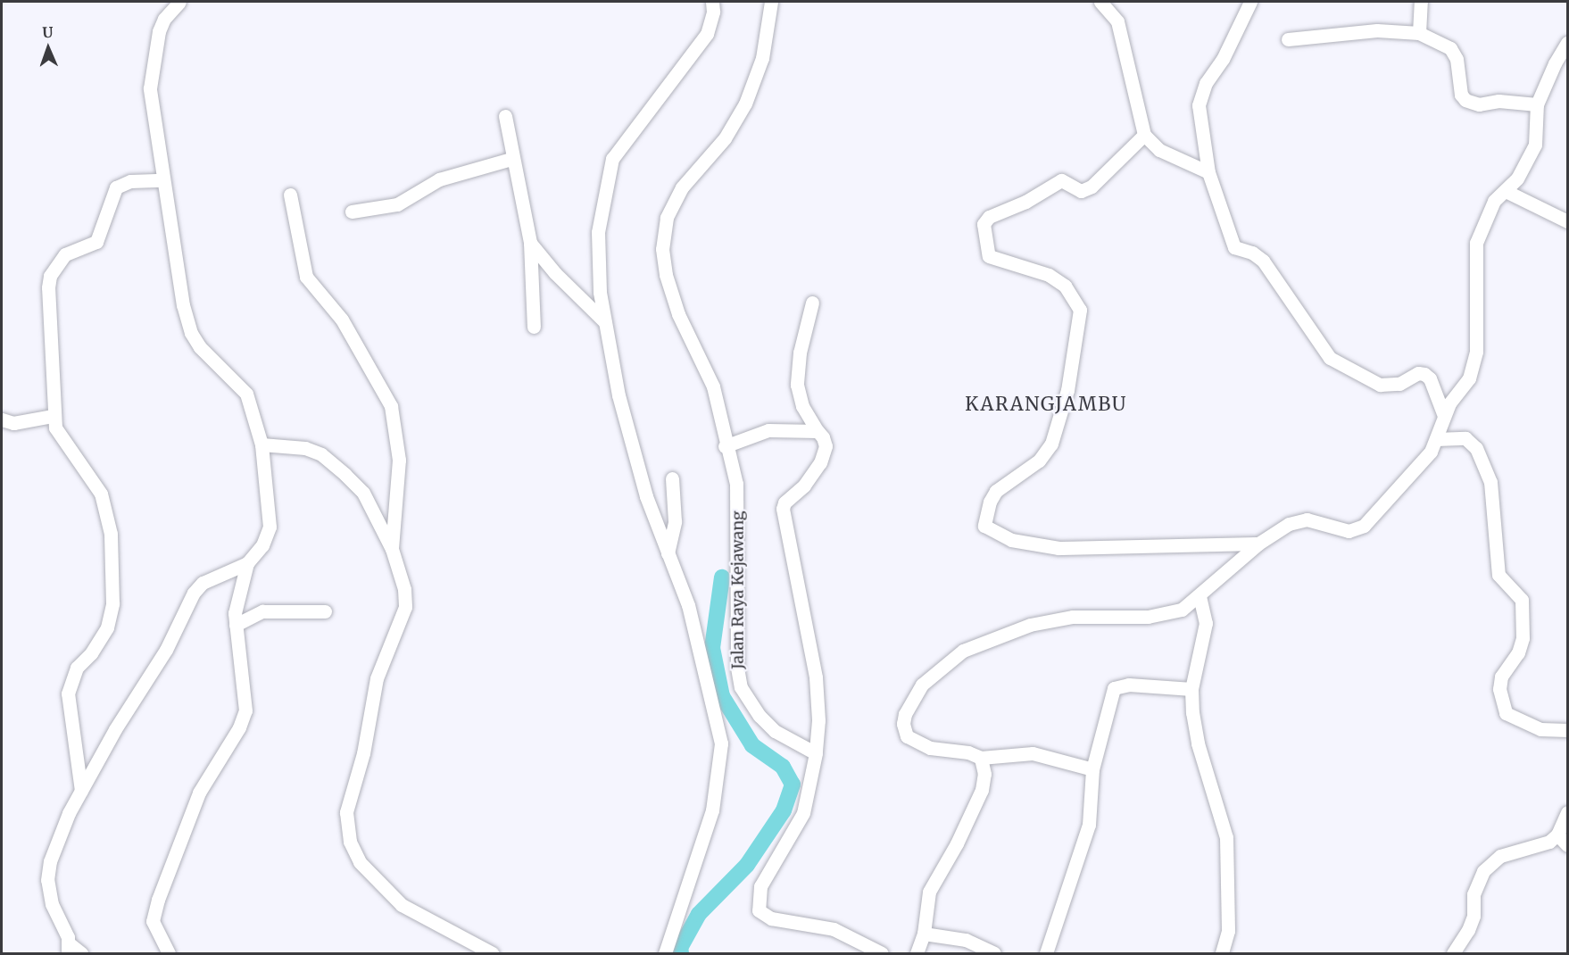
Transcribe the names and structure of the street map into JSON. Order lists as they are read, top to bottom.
{
  "streets": {
    "street": ["Jalan Raya Kejawang"]
  },
  "districts": ["KARANGJAMBU"],
  "north": "top"
}
